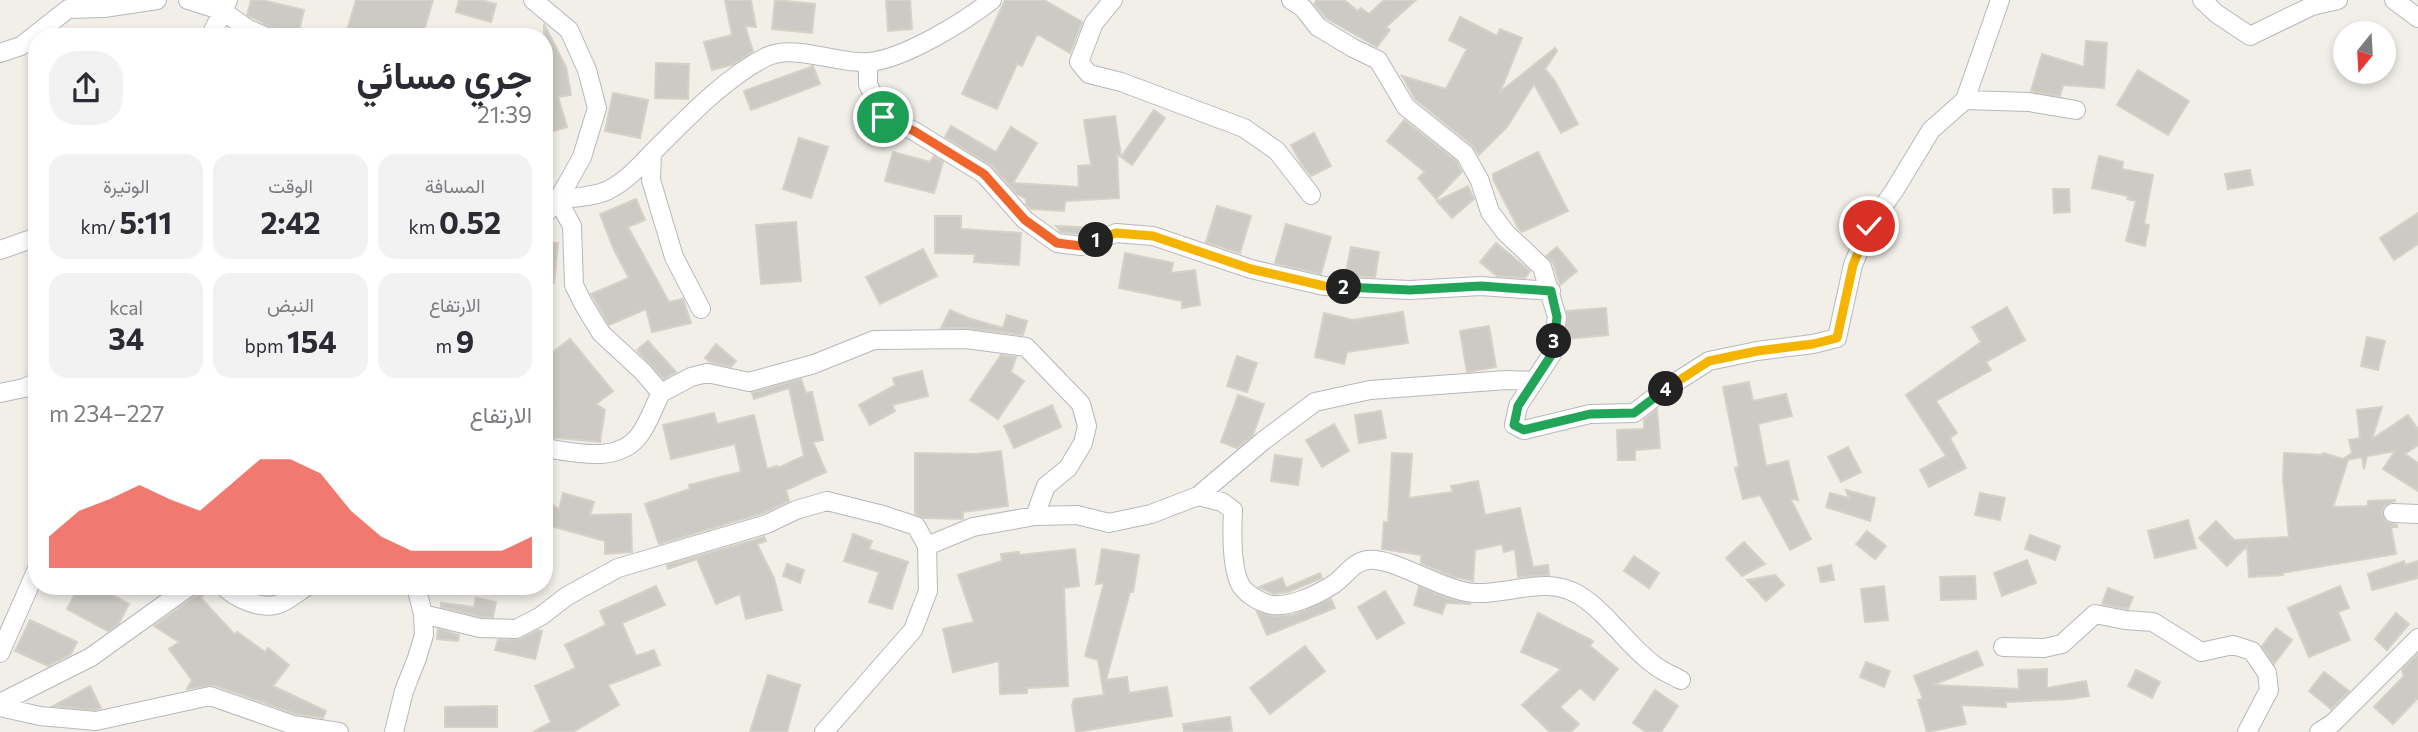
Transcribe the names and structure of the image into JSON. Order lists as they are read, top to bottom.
{
  "north": "bottom",
  "page": {
    "heading": ["جري مسائي", "21:39"],
    "stats": [
      ["المسافة", "0.52 km"],
      ["الوقت", "2:42"],
      ["الوتيرة", "5:11 /km"],
      ["الارتفاع", "9 m"],
      ["النبض", "154 bpm"],
      ["kcal", "34"]
    ],
    "pins": [
      "1",
      "2",
      "3",
      "4"
    ],
    "chart": ["الارتفاع", "227–234 m"]
  }
}
